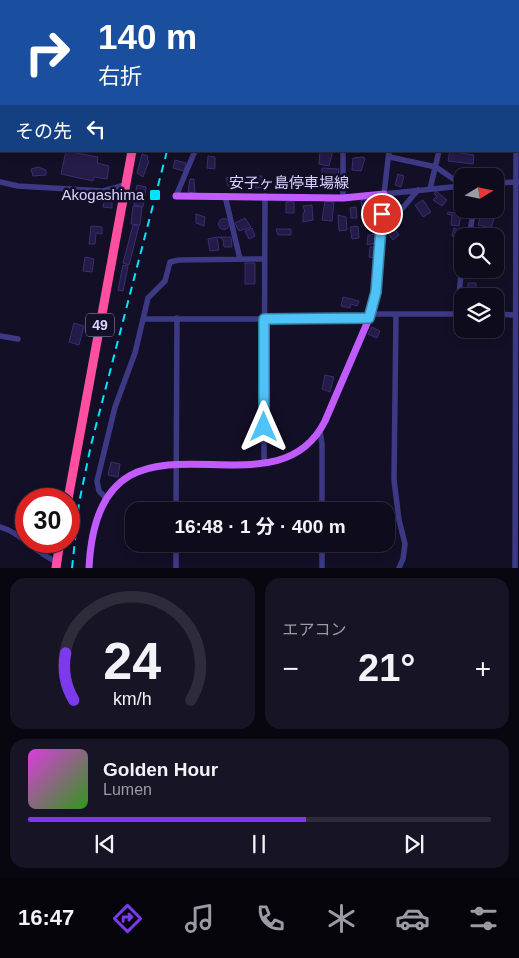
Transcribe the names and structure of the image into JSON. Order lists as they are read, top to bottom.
{
  "streets": {
    "highway": ["49"],
    "main road": ["安子ヶ島停車場線"]
  },
  "places": {
    "transit": ["Akogashima"]
  },
  "north": "right",
  "page": {
    "turn": ["140 m", "右折"],
    "then": "その先",
    "limit": "30",
    "trip": "16:48 · 1 分 · 400 m",
    "tile": "エアコン",
    "heat": ["−", "21°", "+"],
    "song": ["Golden Hour", "Lumen"],
    "tabs": "16:47",
    "gauge": ["24", "km/h"]
  }
}
